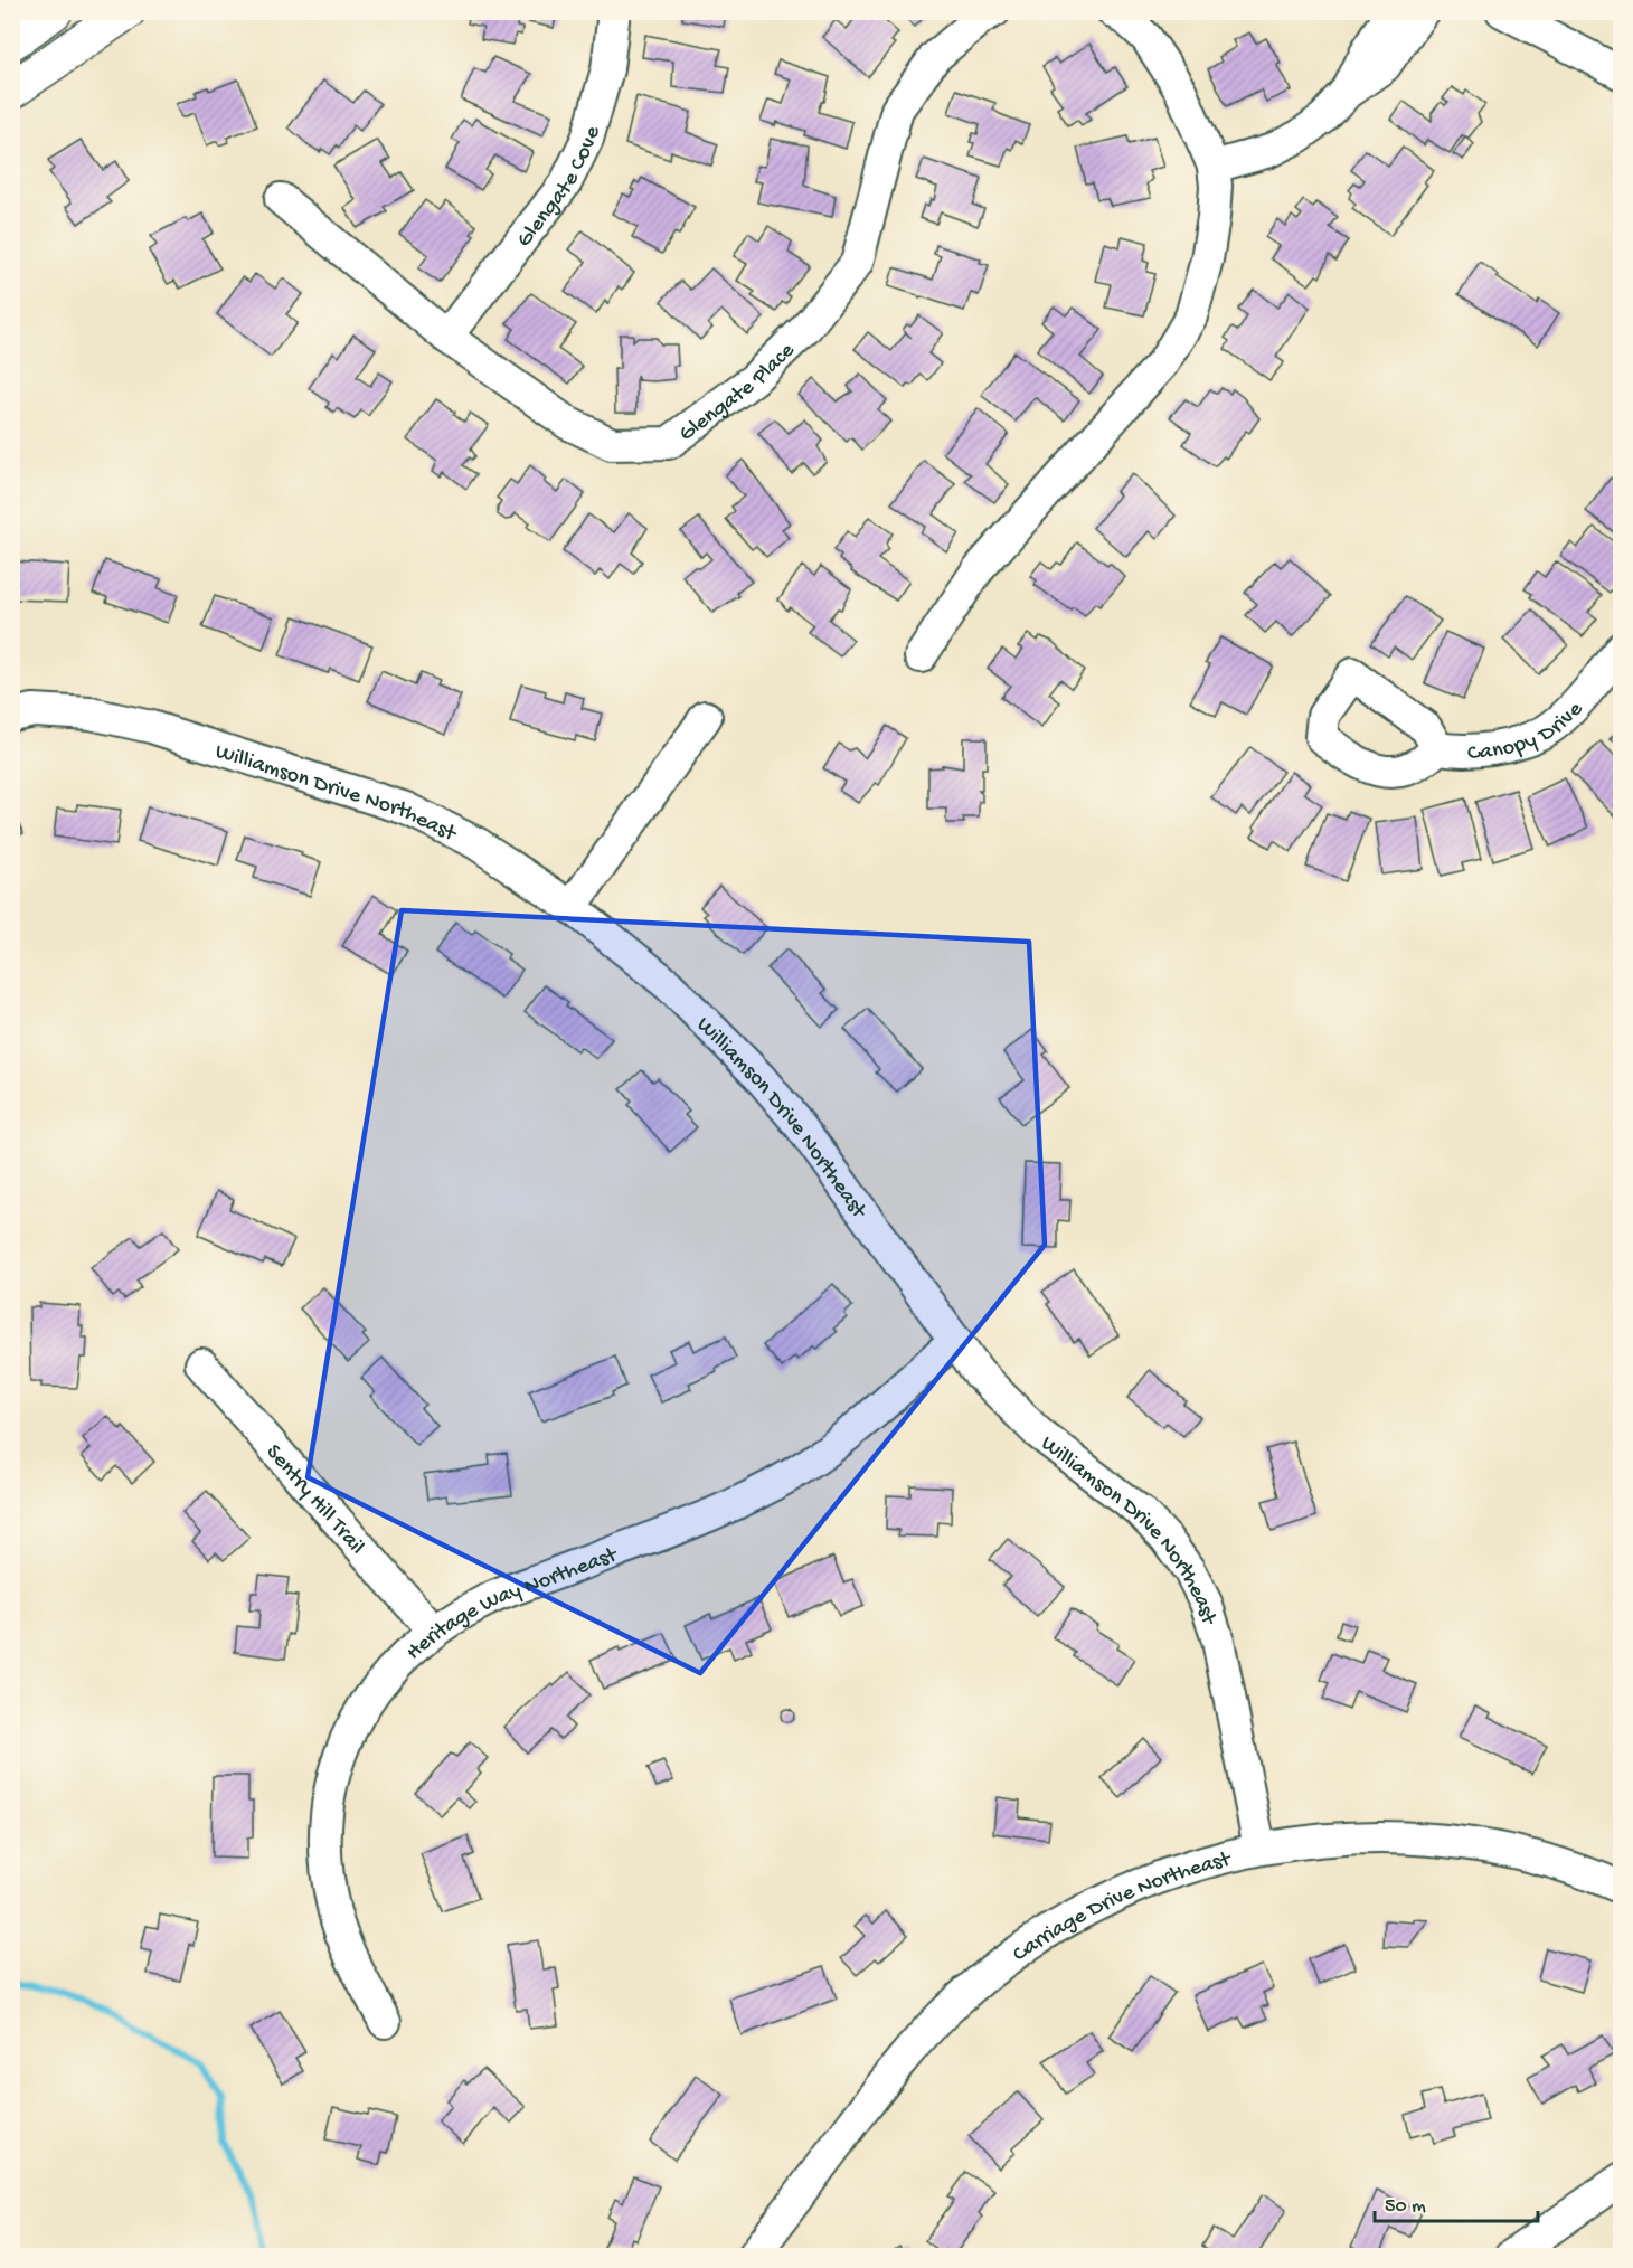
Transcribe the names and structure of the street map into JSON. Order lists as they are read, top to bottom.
{
  "streets": {
    "street": [
      "Glengate Cove",
      "Glengate Place",
      "Canopy Drive",
      "Williamson Drive Northeast",
      "Sentry Hill Trail",
      "Heritage Way Northeast",
      "Carriage Drive Northeast"
    ]
  },
  "crossings": [
    ["Glengate Cove", "Glengate Place"],
    ["Williamson Drive Northeast", "Heritage Way Northeast"],
    ["Williamson Drive Northeast", "Carriage Drive Northeast"],
    ["Sentry Hill Trail", "Heritage Way Northeast"]
  ],
  "scale_bar": "50 m"
}
